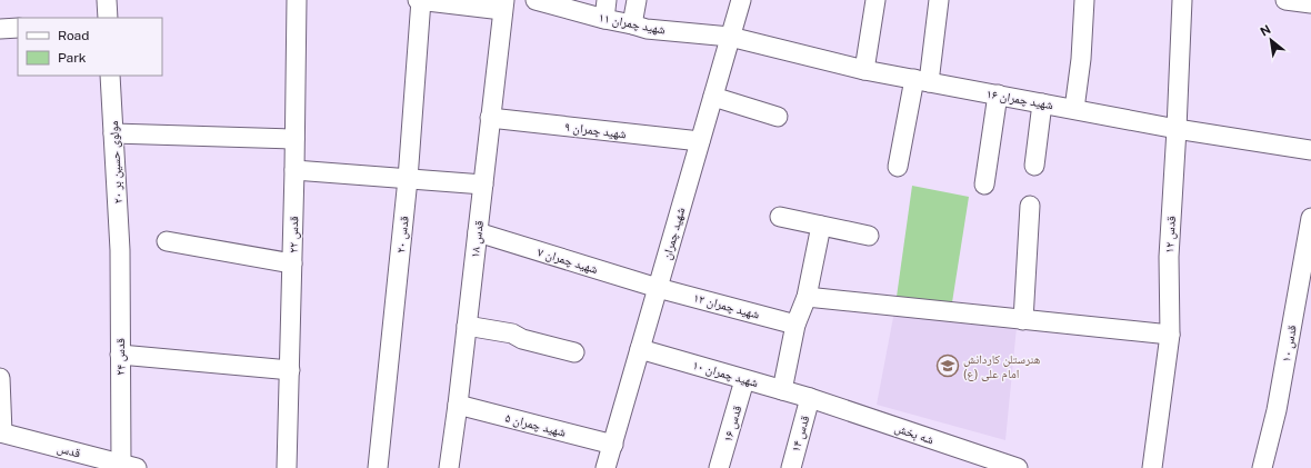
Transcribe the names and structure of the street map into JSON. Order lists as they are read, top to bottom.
{
  "streets": {
    "street": [
      "شهید چمران ۱۱",
      "شهید چمران ۱۶",
      "شهید چمران ۹",
      "مولوی حسین بر ۲۰",
      "شهید چمران",
      "قدس ۲۲",
      "قدس ۲۰",
      "قدس ۱۲",
      "قدس ۱۸",
      "شهید چمران ۷",
      "شهید چمران ۱۲",
      "قدس ۱۰",
      "قدس ۲۴",
      "شهید چمران ۱۰",
      "قدس ۱۶",
      "شهید چمران ۵",
      "قدس ۱۴",
      "شه بخش",
      "قدس"
    ]
  },
  "crossings": [
    ["شهید چمران ۱۱", "شهید چمران ۱۶"],
    ["شهید چمران ۱۱", "شهید چمران"],
    ["شهید چمران ۱۶", "شهید چمران"],
    ["شهید چمران ۱۶", "قدس ۱۲"],
    ["شهید چمران ۹", "شهید چمران"],
    ["شهید چمران ۹", "قدس ۱۸"],
    ["مولوی حسین بر ۲۰", "قدس ۲۴"],
    ["شهید چمران", "شهید چمران ۷"],
    ["شهید چمران", "شهید چمران ۱۲"],
    ["شهید چمران", "شهید چمران ۱۰"],
    ["شهید چمران", "شهید چمران ۵"],
    ["قدس ۱۸", "شهید چمران ۷"],
    ["قدس ۱۸", "شهید چمران ۵"],
    ["شهید چمران ۷", "شهید چمران ۱۲"],
    ["قدس ۲۴", "قدس"],
    ["شهید چمران ۱۰", "قدس ۱۶"],
    ["شهید چمران ۱۰", "قدس ۱۴"],
    ["شهید چمران ۱۰", "شه بخش"],
    ["قدس ۱۴", "شه بخش"]
  ],
  "places": {
    "school or university": ["هنرستلن کاردانش امام علی (ع)"]
  },
  "legend": ["Road", "Park"],
  "north": "top left"
}
